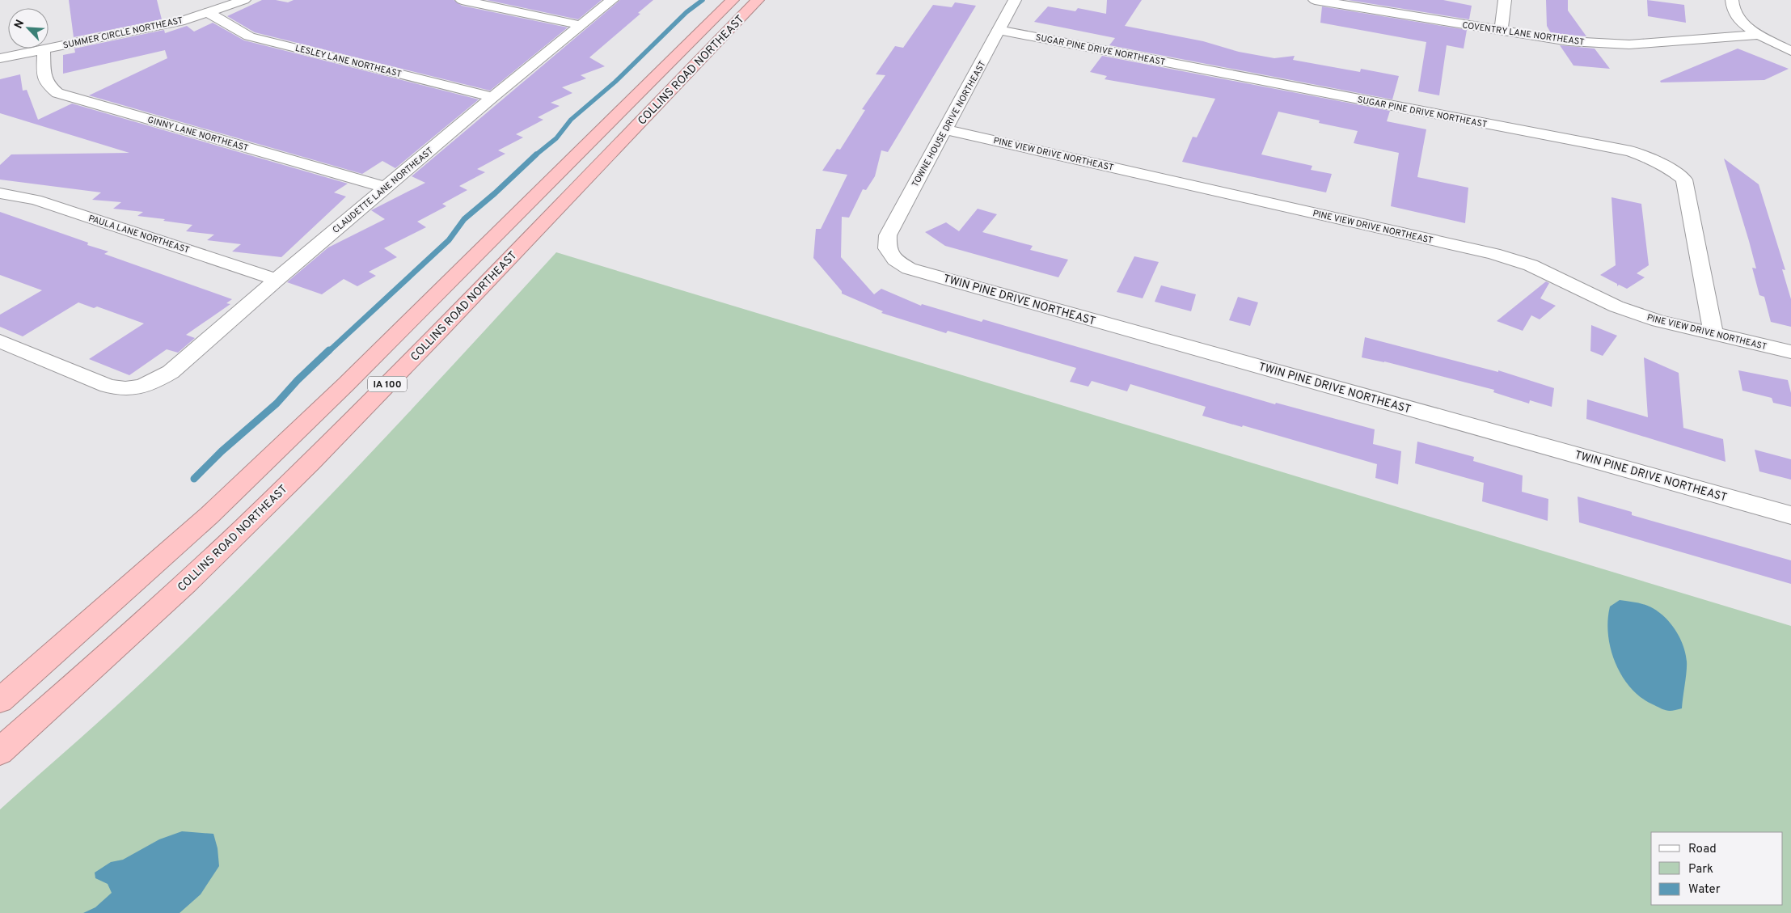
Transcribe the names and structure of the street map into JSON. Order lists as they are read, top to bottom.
{
  "streets": {
    "highway": ["COLLINS ROAD NORTHEAST", "IA 100"],
    "street": [
      "SUMMER CIRCLE NORTHEAST",
      "COVENTRY LANE NORTHEAST",
      "SUGAR PINE DRIVE NORTHEAST",
      "LESLEY LANE NORTHEAST",
      "TOWNE HOUSE DRIVE NORTHEAST",
      "GINNY LANE NORTHEAST",
      "PINE VIEW DRIVE NORTHEAST",
      "CLAUDETTE LANE NORTHEAST",
      "PAULA LANE NORTHEAST",
      "TWIN PINE DRIVE NORTHEAST"
    ]
  },
  "crossings": [
    ["SUMMER CIRCLE NORTHEAST", "LESLEY LANE NORTHEAST"],
    ["SUMMER CIRCLE NORTHEAST", "GINNY LANE NORTHEAST"],
    ["SUGAR PINE DRIVE NORTHEAST", "TOWNE HOUSE DRIVE NORTHEAST"],
    ["SUGAR PINE DRIVE NORTHEAST", "PINE VIEW DRIVE NORTHEAST"],
    ["LESLEY LANE NORTHEAST", "CLAUDETTE LANE NORTHEAST"],
    ["TOWNE HOUSE DRIVE NORTHEAST", "PINE VIEW DRIVE NORTHEAST"],
    ["TOWNE HOUSE DRIVE NORTHEAST", "TWIN PINE DRIVE NORTHEAST"],
    ["GINNY LANE NORTHEAST", "CLAUDETTE LANE NORTHEAST"],
    ["CLAUDETTE LANE NORTHEAST", "PAULA LANE NORTHEAST"]
  ],
  "legend": ["Road", "Park", "Water"],
  "north": "top left"
}
